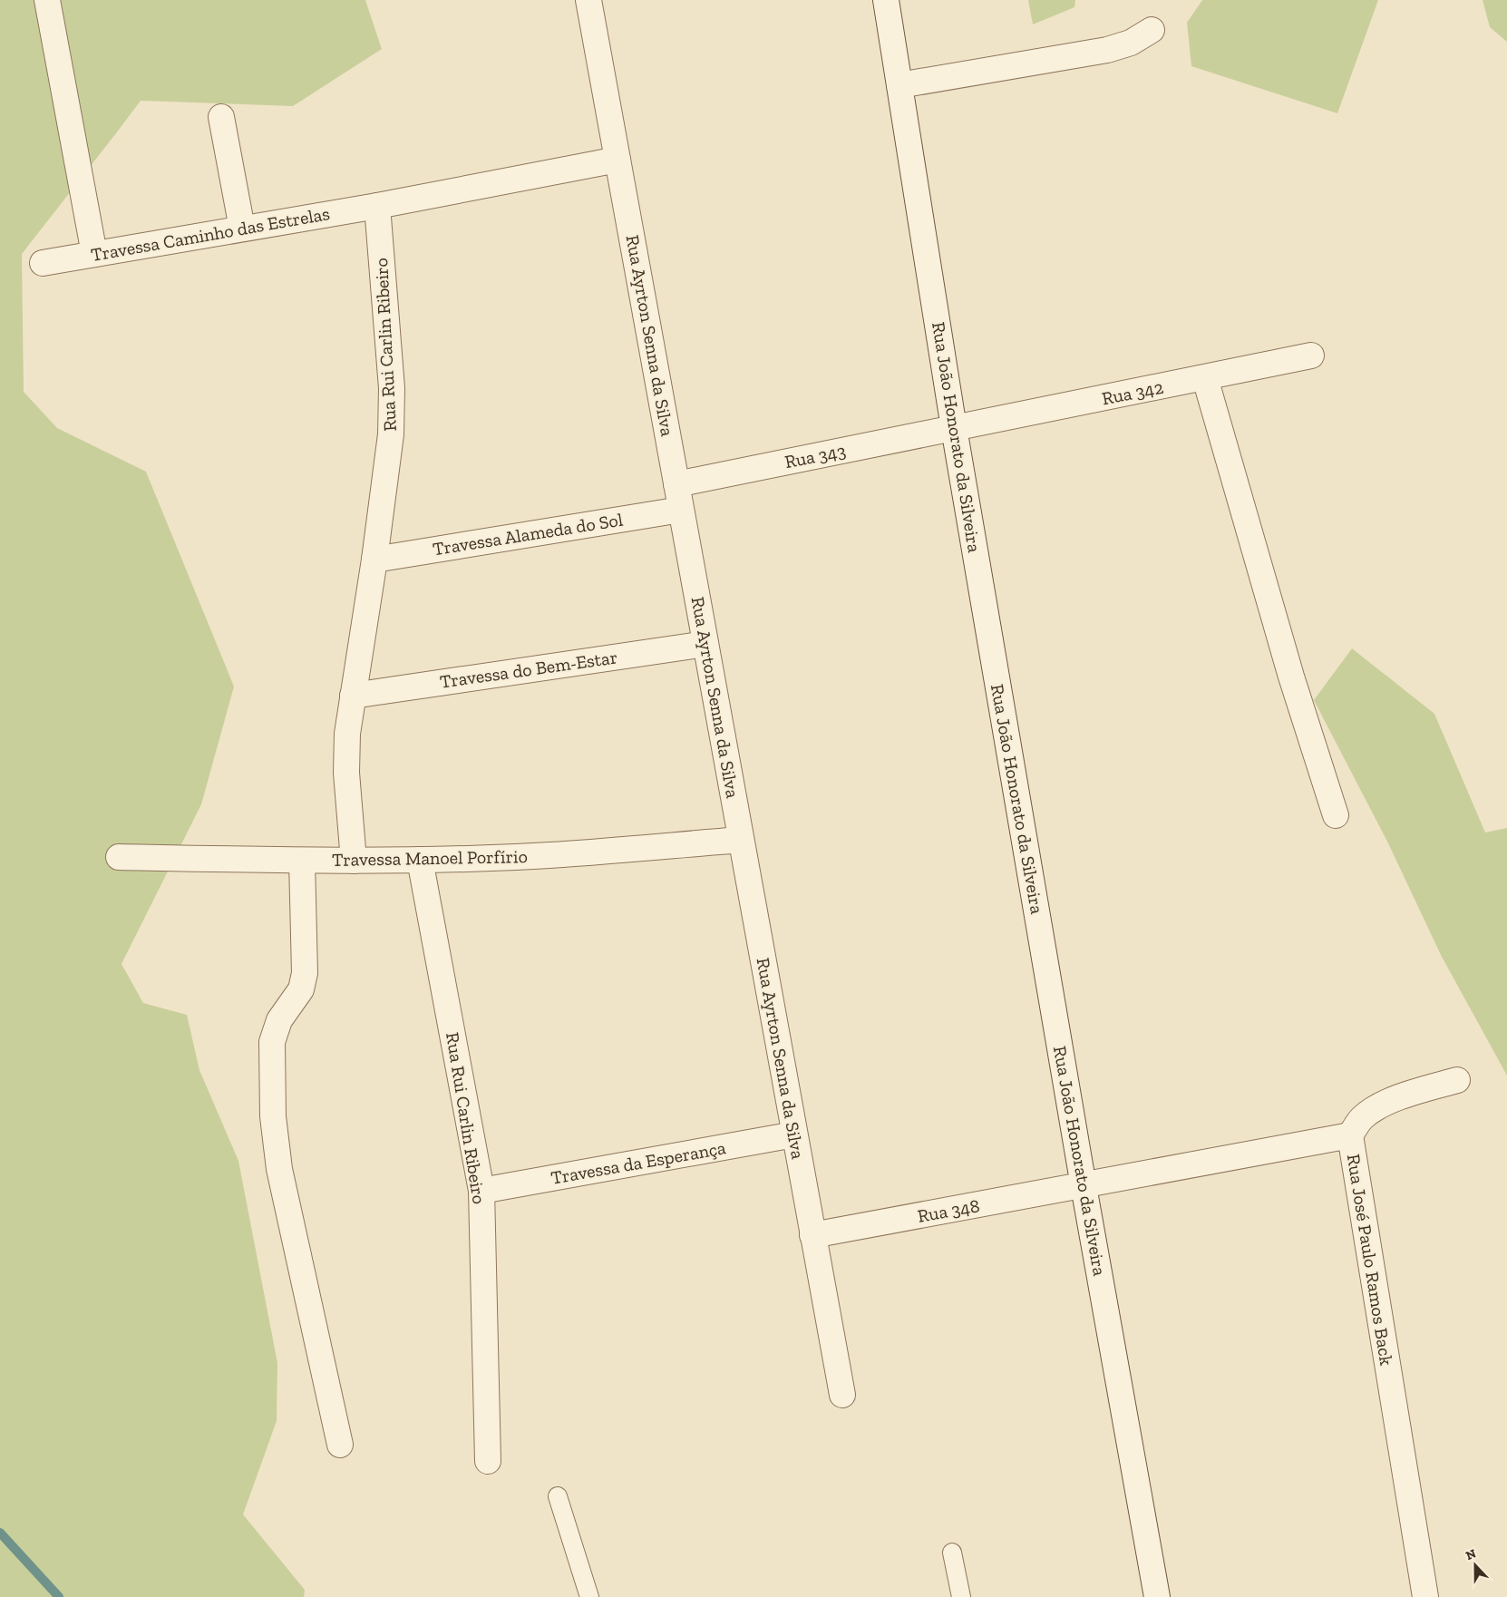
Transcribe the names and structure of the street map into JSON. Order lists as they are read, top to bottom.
{
  "streets": {
    "street": [
      "Travessa Caminho das Estrelas",
      "Rua Ayrton Senna da Silva",
      "Rua Rui Carlin Ribeiro",
      "Rua 342",
      "Rua João Honorato da Silveira",
      "Rua 343",
      "Travessa Alameda do Sol",
      "Travessa do Bem-Estar",
      "Travessa Manoel Porfírio",
      "Travessa da Esperança",
      "Rua 348",
      "Rua José Paulo Ramos Back"
    ]
  },
  "crossings": [
    ["Travessa Caminho das Estrelas", "Rua Rui Carlin Ribeiro"],
    ["Rua Ayrton Senna da Silva", "Rua 343"],
    ["Rua Ayrton Senna da Silva", "Travessa Alameda do Sol"],
    ["Rua Ayrton Senna da Silva", "Travessa do Bem-Estar"],
    ["Rua Ayrton Senna da Silva", "Travessa Manoel Porfírio"],
    ["Rua Ayrton Senna da Silva", "Travessa da Esperança"],
    ["Rua Ayrton Senna da Silva", "Rua 348"],
    ["Rua Rui Carlin Ribeiro", "Travessa Alameda do Sol"],
    ["Rua Rui Carlin Ribeiro", "Travessa do Bem-Estar"],
    ["Rua Rui Carlin Ribeiro", "Travessa Manoel Porfírio"],
    ["Rua Rui Carlin Ribeiro", "Travessa da Esperança"],
    ["Rua 342", "Rua João Honorato da Silveira"],
    ["Rua 342", "Rua 343"],
    ["Rua João Honorato da Silveira", "Rua 343"],
    ["Rua João Honorato da Silveira", "Rua 348"],
    ["Rua João Honorato da Silveira", "Rua José Paulo Ramos Back"],
    ["Rua 348", "Rua José Paulo Ramos Back"]
  ],
  "north": "top"
}
